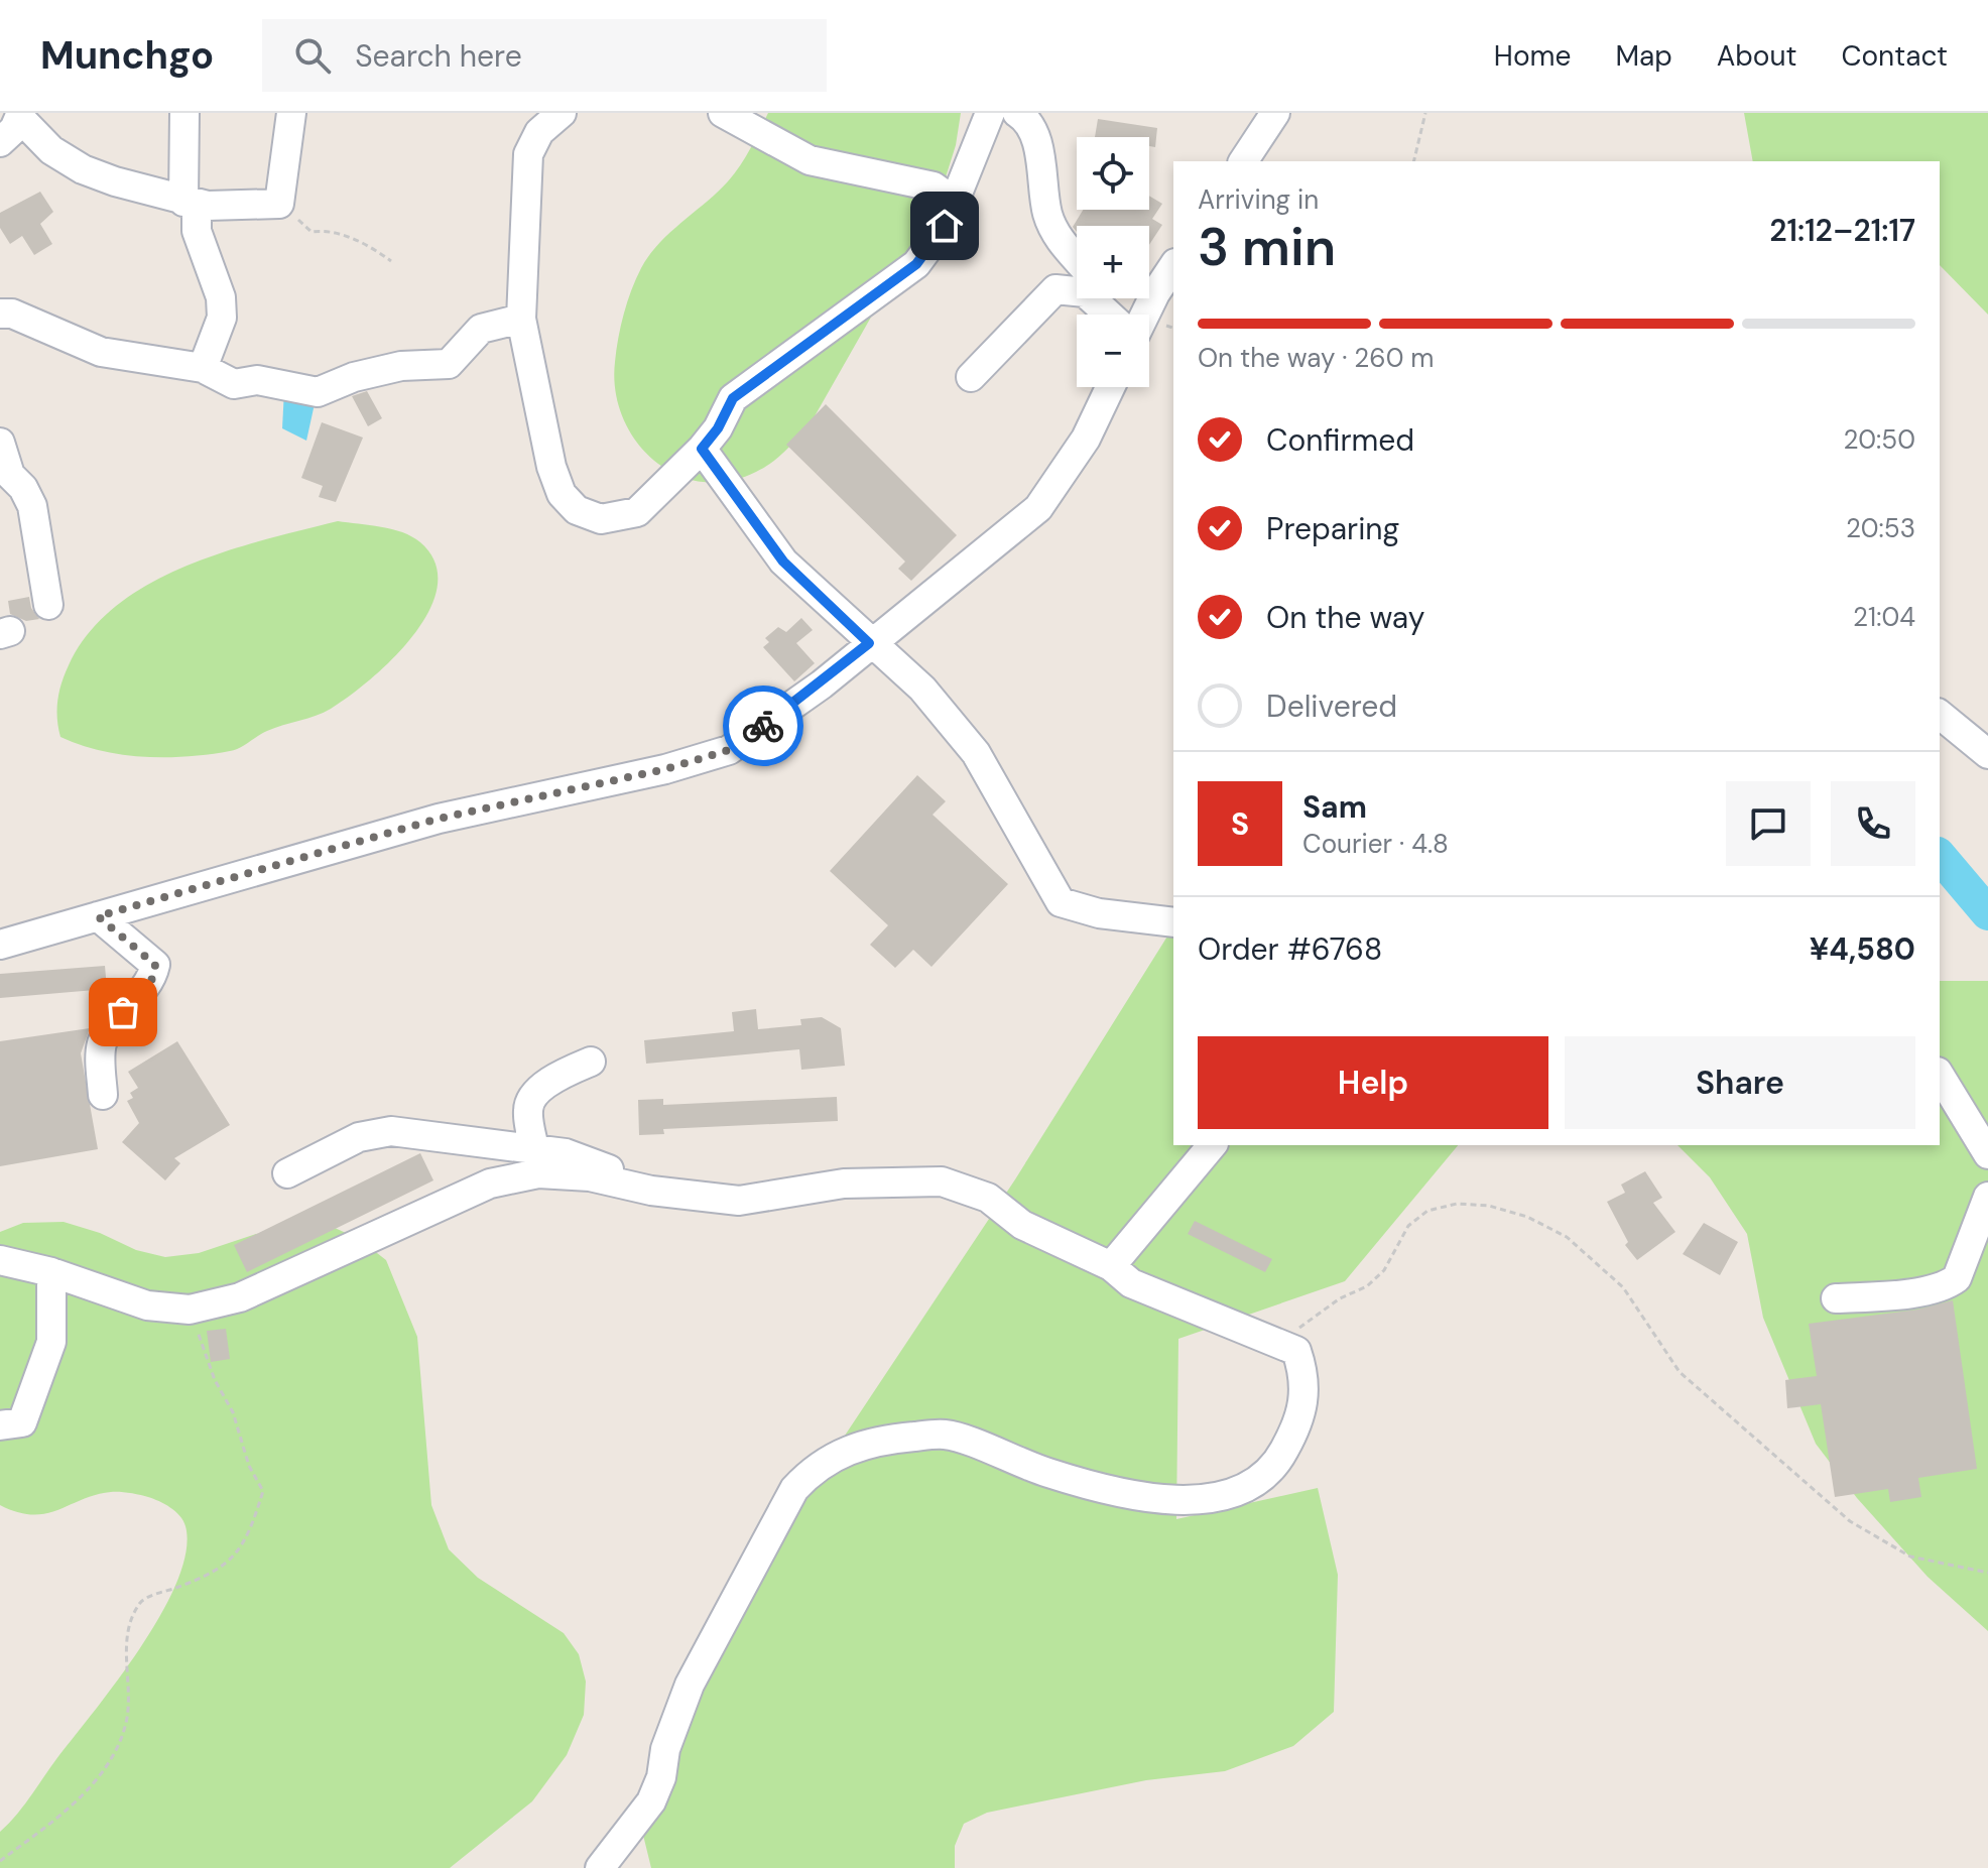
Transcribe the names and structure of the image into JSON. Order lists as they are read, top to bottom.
{
  "page": {
    "header": "Munchgo",
    "search": "Search here",
    "nav": [
      "Home",
      "Map",
      "About",
      "Contact"
    ],
    "map_buttons": ["+", "−"],
    "heading": ["3 min", "Arriving in", "21:12–21:17"],
    "panel": [
      "Sam",
      "Courier · 4.8",
      "Order #6768",
      "¥4,580"
    ],
    "bar": "On the way · 260 m",
    "list": [
      ["Confirmed", "20:50"],
      ["Preparing", "20:53"],
      ["On the way", "21:04"],
      "Delivered"
    ],
    "round": "S",
    "buttons": ["Help", "Share"]
  }
}
